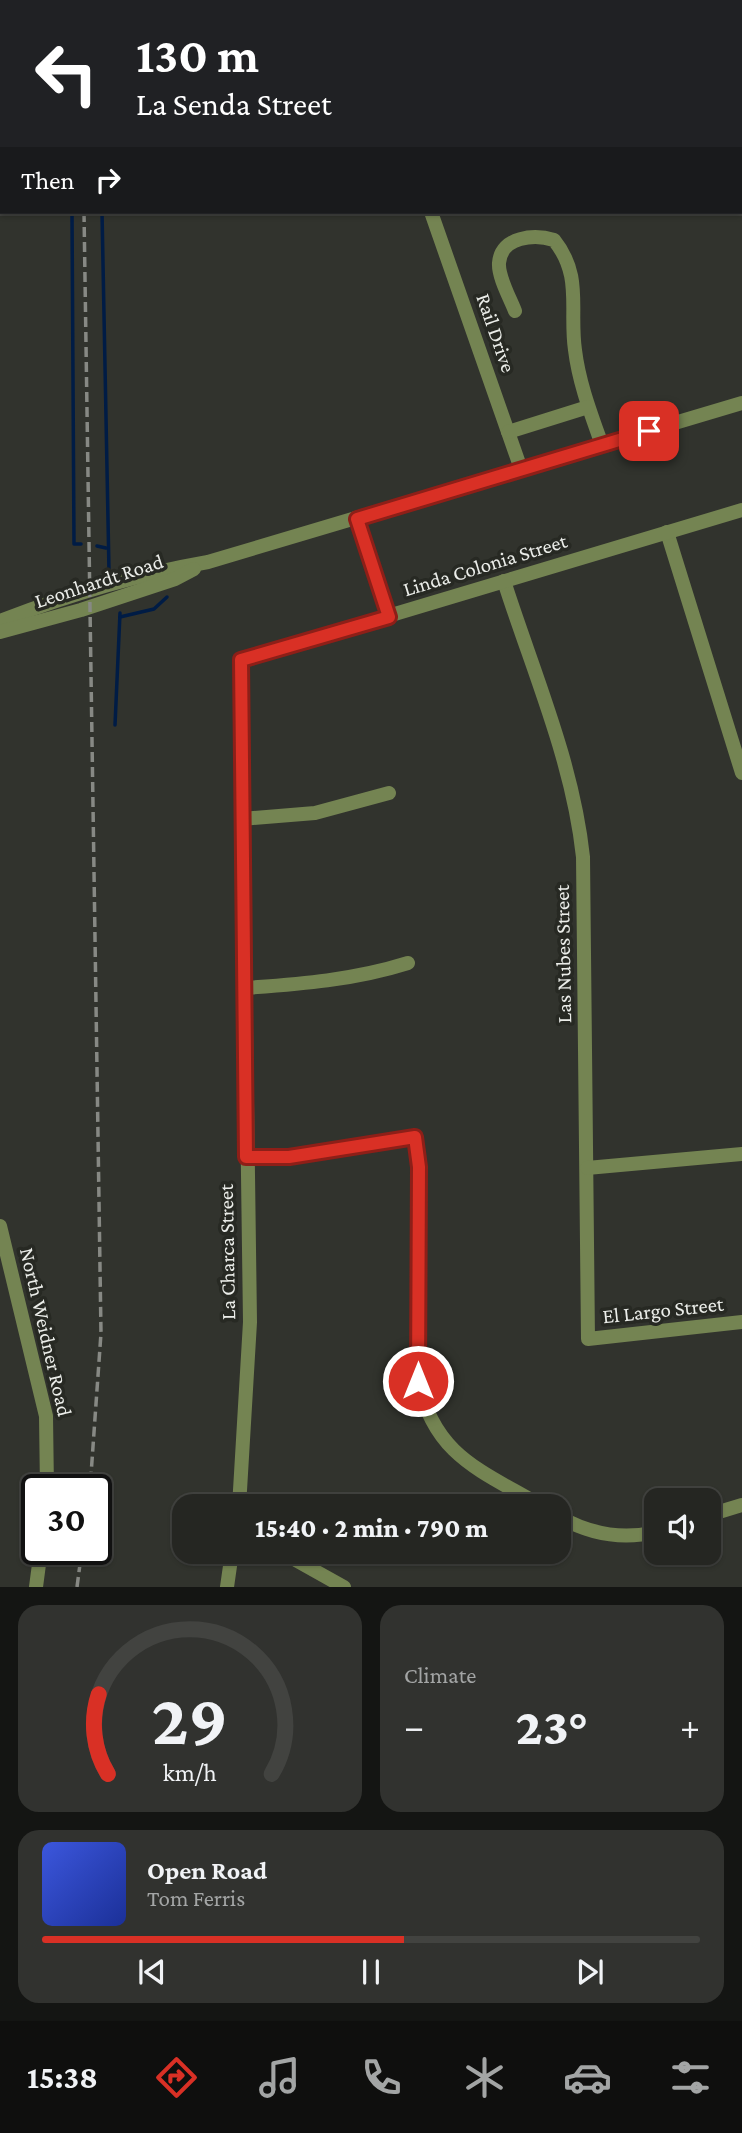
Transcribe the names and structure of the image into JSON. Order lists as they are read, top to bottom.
{
  "streets": {
    "street": [
      "Rail Drive",
      "Linda Colonia Street",
      "Leonhardt Road",
      "Las Nubes Street",
      "La Charca Street",
      "El Largo Street",
      "North Weidner Road"
    ]
  },
  "crossings": [
    ["Rail Drive", "Leonhardt Road"],
    ["Linda Colonia Street", "Las Nubes Street"],
    ["Linda Colonia Street", "La Charca Street"],
    ["Las Nubes Street", "El Largo Street"]
  ],
  "page": {
    "turn": ["130 m", "La Senda Street"],
    "then": "Then",
    "limit": "30",
    "trip": "15:40 · 2 min · 790 m",
    "tile": "Climate",
    "heat": ["−", "23°", "+"],
    "song": ["Open Road", "Tom Ferris"],
    "tabs": "15:38",
    "gauge": ["29", "km/h"]
  }
}
